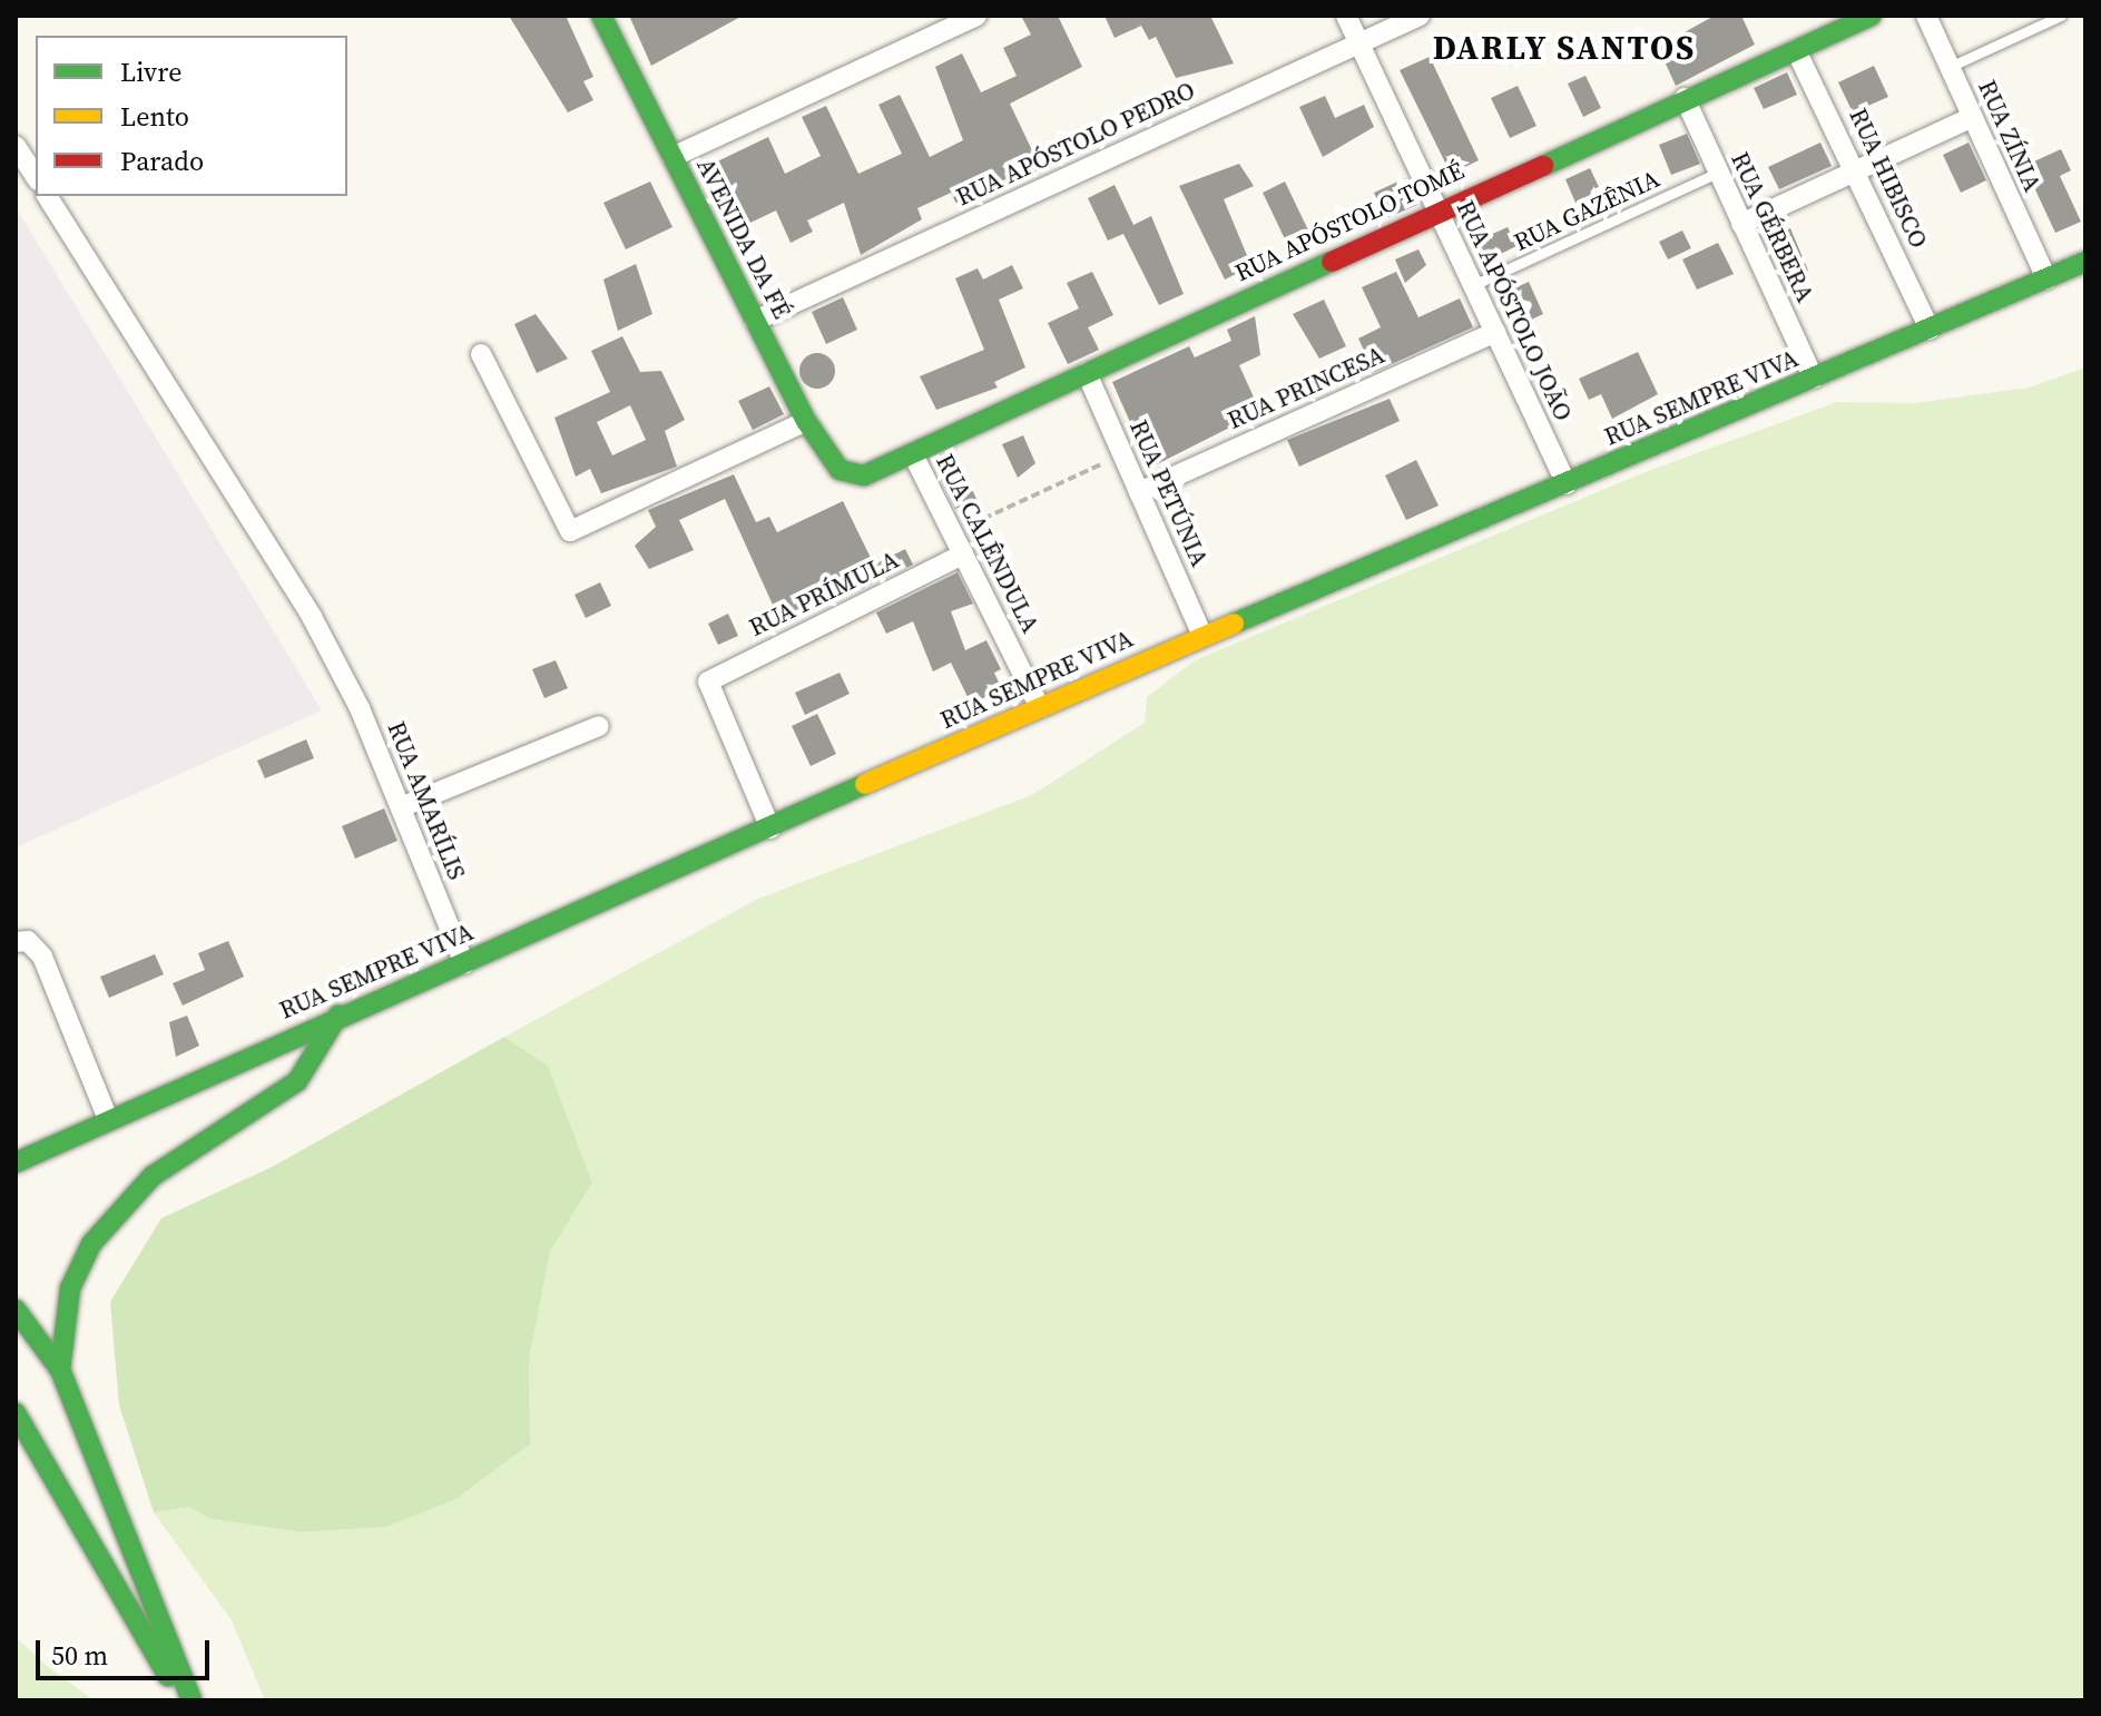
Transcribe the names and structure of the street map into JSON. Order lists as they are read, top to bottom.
{
  "streets": {
    "street": [
      "RUA ZÍNIA",
      "RUA APÓSTOLO PEDRO",
      "RUA HIBISCO",
      "RUA APÓSTOLO TOMÉ",
      "RUA GÉRBERA",
      "AVENIDA DA FÉ",
      "RUA APÓSTOLO JOÃO",
      "RUA PRINCESA",
      "RUA SEMPRE VIVA",
      "RUA PETÚNIA",
      "RUA CALÊNDULA",
      "RUA PRÍMULA",
      "RUA AMARÍLIS"
    ],
    "lane": ["RUA GAZÊNIA"]
  },
  "crossings": [
    ["RUA ZÍNIA", "RUA SEMPRE VIVA"],
    ["RUA APÓSTOLO PEDRO", "AVENIDA DA FÉ"],
    ["RUA APÓSTOLO PEDRO", "RUA APÓSTOLO JOÃO"],
    ["RUA HIBISCO", "RUA APÓSTOLO TOMÉ"],
    ["RUA HIBISCO", "RUA SEMPRE VIVA"],
    ["RUA GAZÊNIA", "RUA GÉRBERA"],
    ["RUA GAZÊNIA", "RUA APÓSTOLO JOÃO"],
    ["RUA APÓSTOLO TOMÉ", "RUA GÉRBERA"],
    ["RUA APÓSTOLO TOMÉ", "AVENIDA DA FÉ"],
    ["RUA APÓSTOLO TOMÉ", "RUA APÓSTOLO JOÃO"],
    ["RUA APÓSTOLO TOMÉ", "RUA PETÚNIA"],
    ["RUA APÓSTOLO TOMÉ", "RUA CALÊNDULA"],
    ["RUA GÉRBERA", "RUA SEMPRE VIVA"],
    ["RUA APÓSTOLO JOÃO", "RUA PRINCESA"],
    ["RUA APÓSTOLO JOÃO", "RUA SEMPRE VIVA"],
    ["RUA PRINCESA", "RUA PETÚNIA"],
    ["RUA SEMPRE VIVA", "RUA PETÚNIA"],
    ["RUA SEMPRE VIVA", "RUA CALÊNDULA"],
    ["RUA SEMPRE VIVA", "RUA PRÍMULA"],
    ["RUA SEMPRE VIVA", "RUA AMARÍLIS"],
    ["RUA CALÊNDULA", "RUA PRÍMULA"]
  ],
  "districts": ["DARLY SANTOS"],
  "legend": ["Livre", "Lento", "Parado"],
  "scale_bar": "50 m"
}
